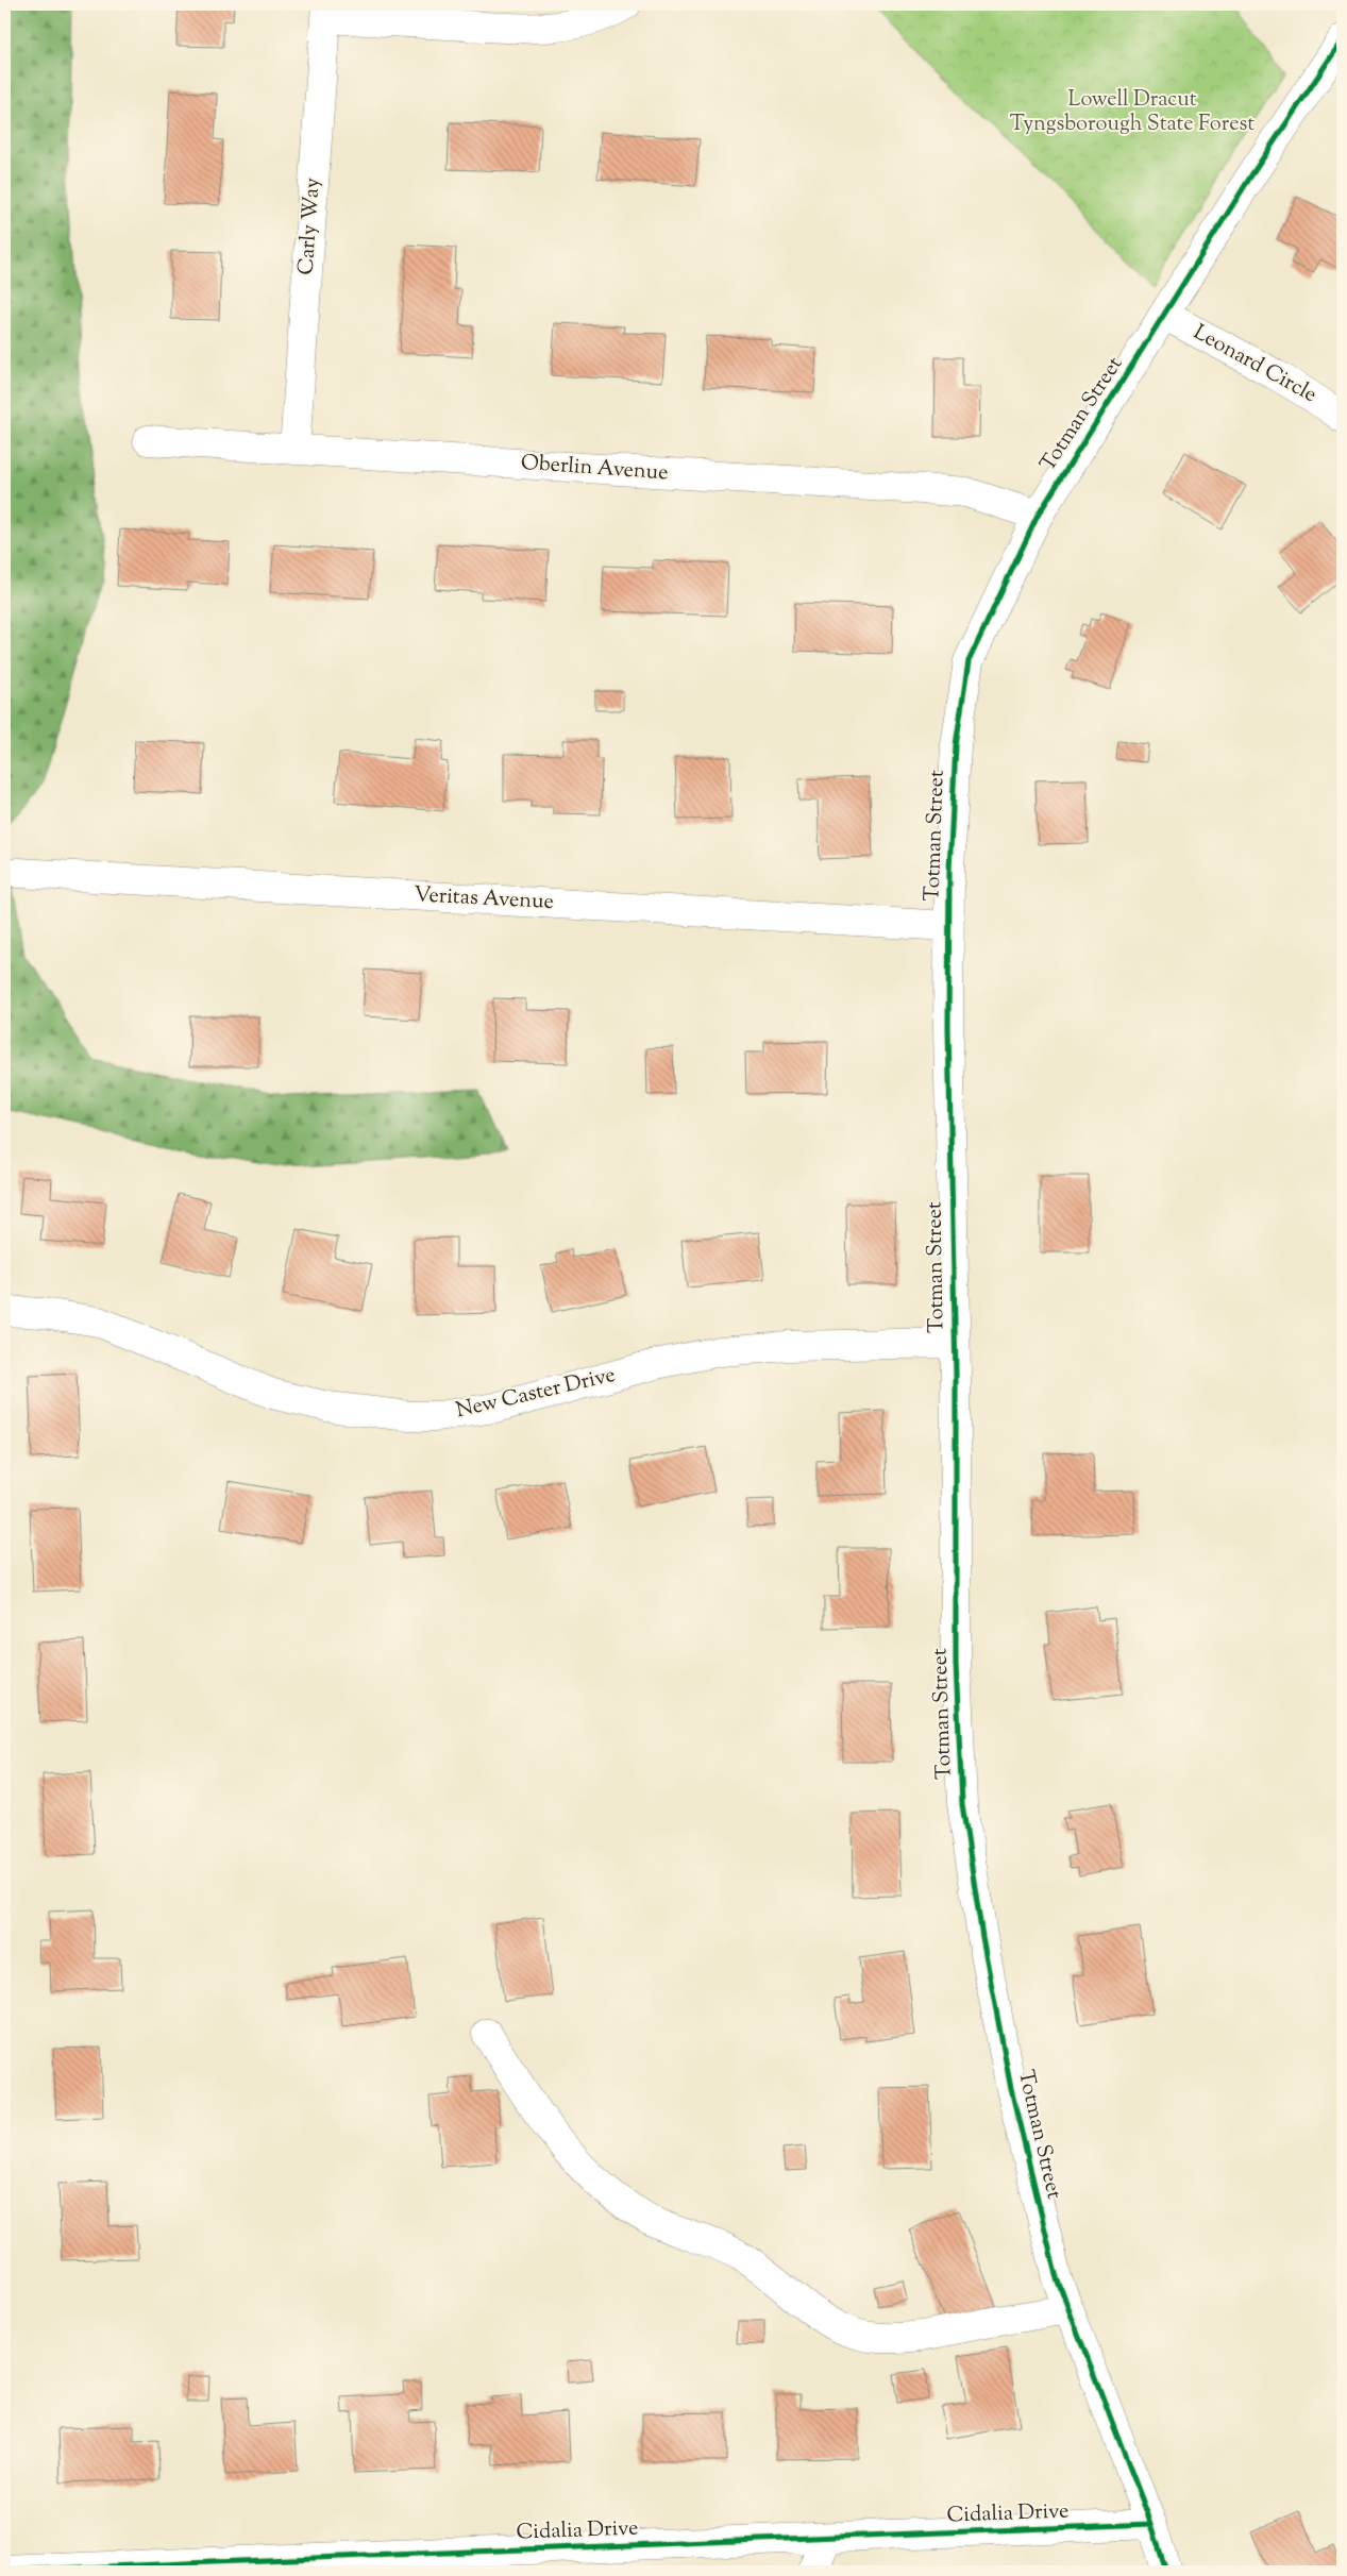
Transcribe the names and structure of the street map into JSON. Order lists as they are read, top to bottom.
{
  "streets": {
    "street": [
      "Carly Way",
      "Leonard Circle",
      "Totman Street",
      "Oberlin Avenue",
      "Veritas Avenue",
      "New Caster Drive",
      "Cidalia Drive"
    ]
  },
  "crossings": [
    ["Carly Way", "Oberlin Avenue"],
    ["Leonard Circle", "Totman Street"],
    ["Totman Street", "Oberlin Avenue"],
    ["Totman Street", "Veritas Avenue"],
    ["Totman Street", "New Caster Drive"],
    ["Totman Street", "Cidalia Drive"]
  ],
  "parks": ["Lowell Dracut Tyngsborough State Forest"]
}
